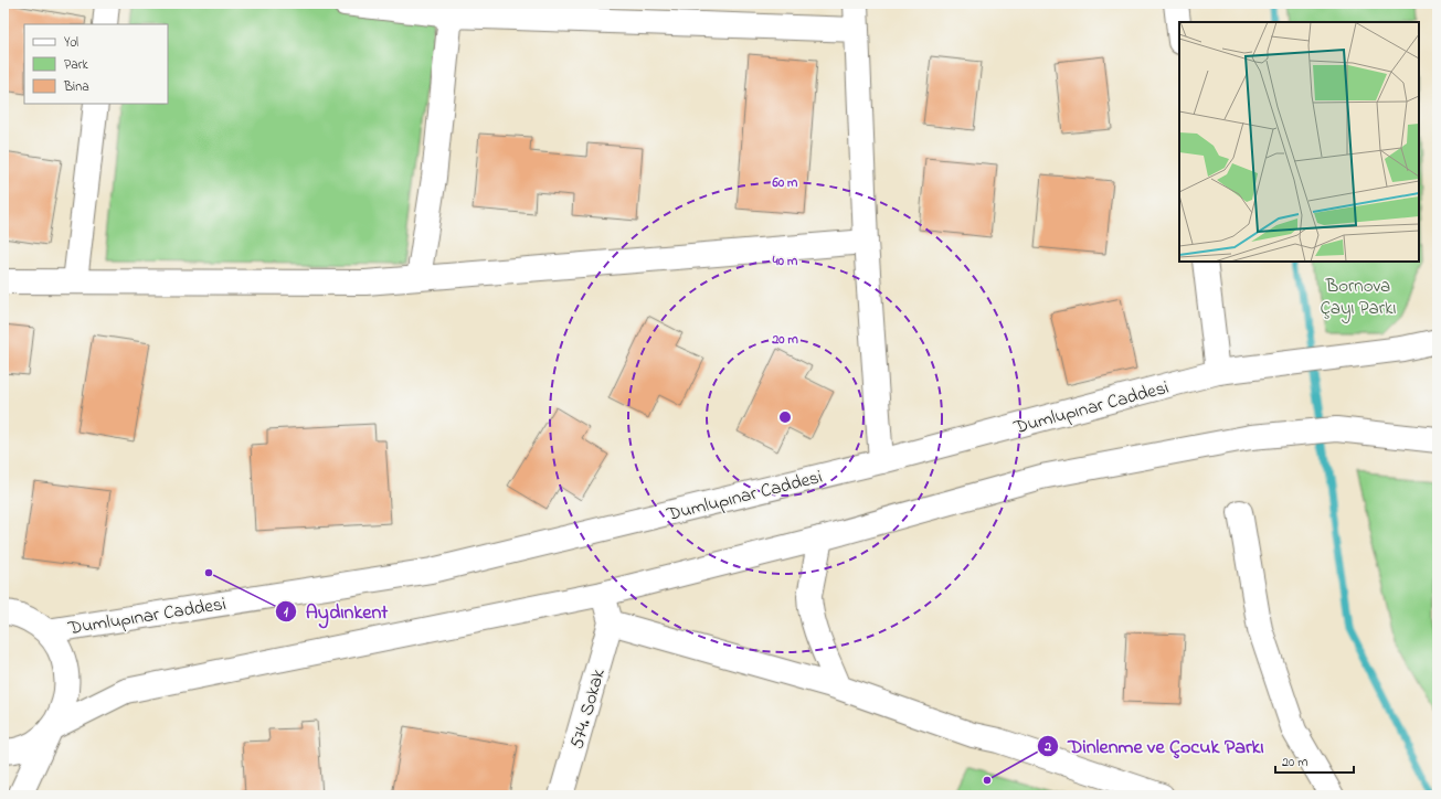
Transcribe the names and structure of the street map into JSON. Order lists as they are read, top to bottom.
{
  "streets": {
    "street": ["Dumlupınar Caddesi", "574. Sokak"]
  },
  "parks": ["Bornova Çayı Parkı"],
  "places": ["Aydınkent", "Dinlenme ve Çocuk Parkı"],
  "legend": ["Yol", "Park", "Bina"],
  "scale_bar": "20 m",
  "rings": ["60 m", "40 m", "20 m"]
}
